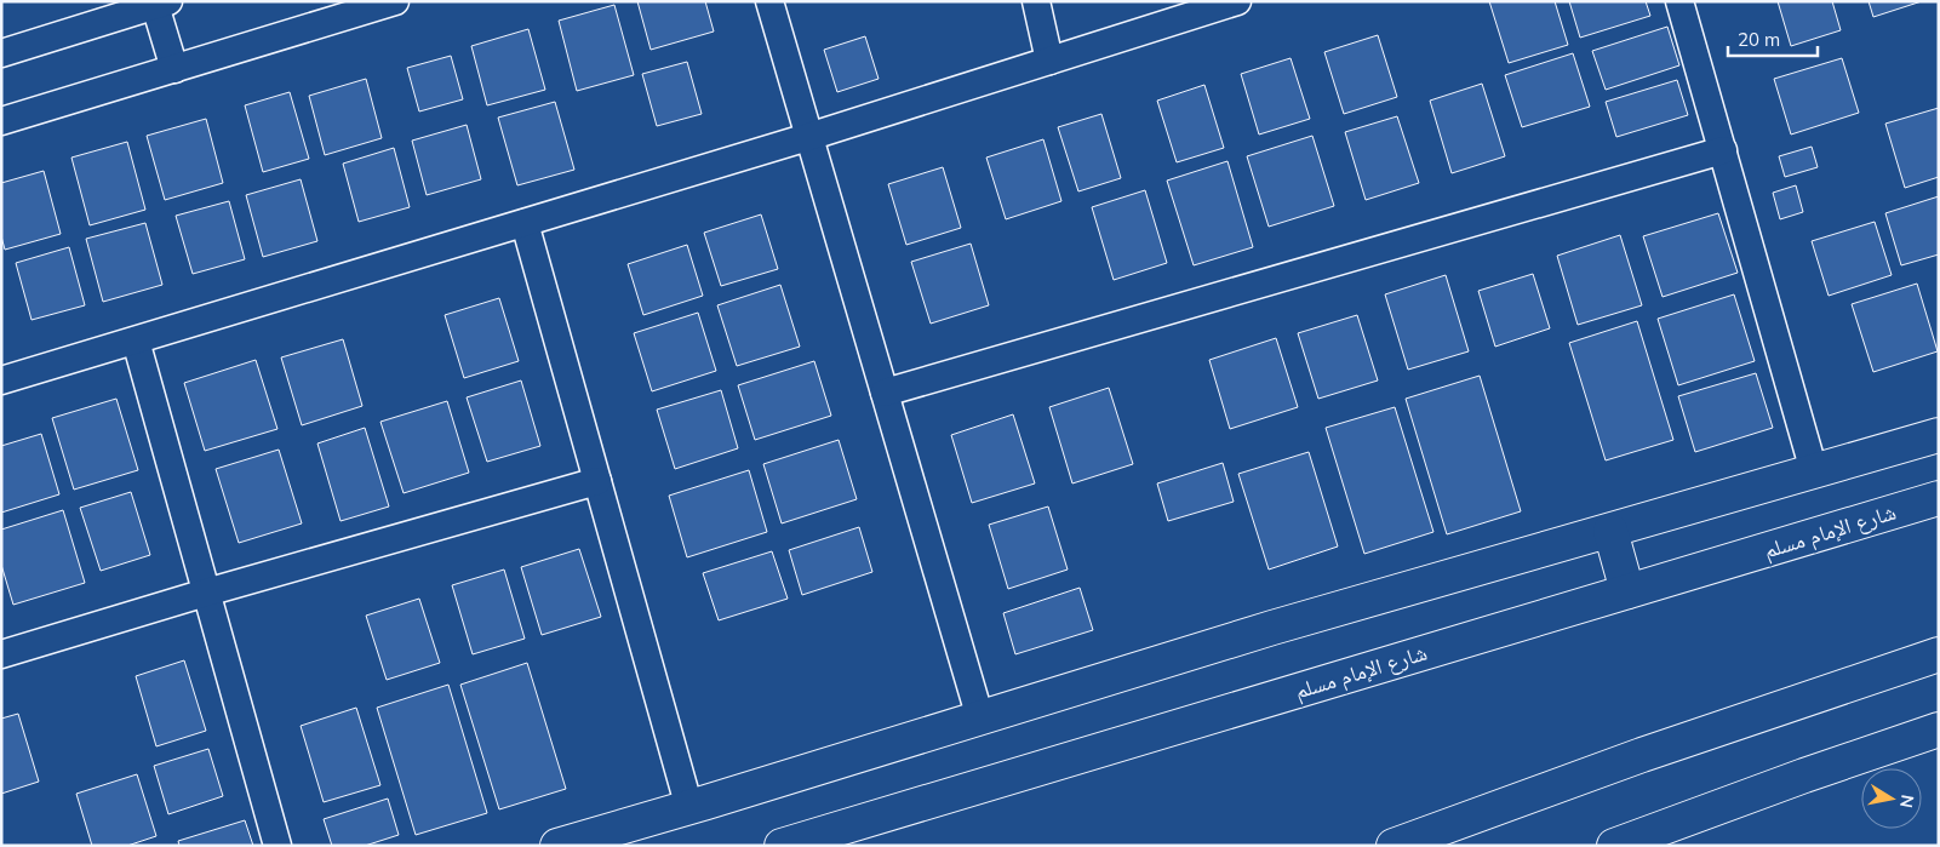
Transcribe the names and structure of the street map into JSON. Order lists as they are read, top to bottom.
{
  "streets": {
    "main road": ["شارع الإمام مسلم"]
  },
  "scale_bar": "20 m",
  "north": "right"
}
